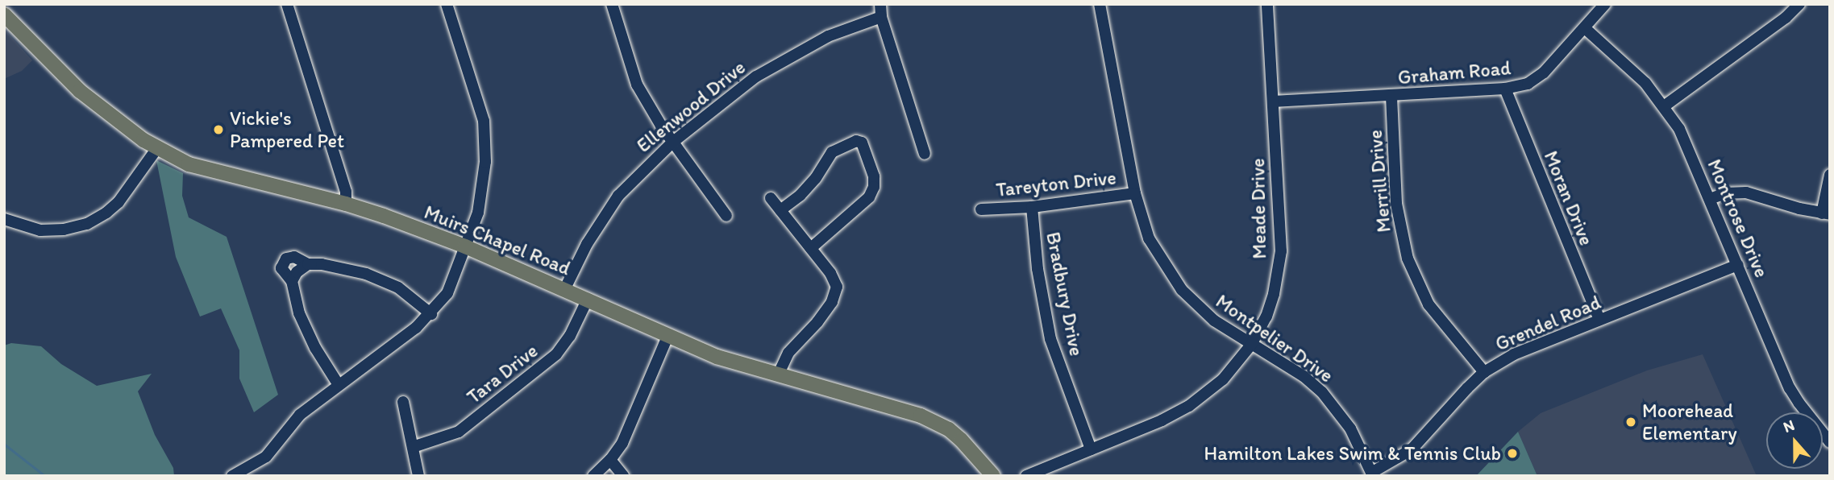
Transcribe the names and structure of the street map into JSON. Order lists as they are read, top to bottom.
{
  "streets": {
    "main road": ["Muirs Chapel Road"],
    "street": [
      "Graham Road",
      "Ellenwood Drive",
      "Merrill Drive",
      "Tareyton Drive",
      "Moran Drive",
      "Meade Drive",
      "Montrose Drive",
      "Bradbury Drive",
      "Grendel Road",
      "Montpelier Drive",
      "Tara Drive"
    ]
  },
  "crossings": [
    ["Graham Road", "Merrill Drive"],
    ["Graham Road", "Moran Drive"],
    ["Graham Road", "Meade Drive"],
    ["Graham Road", "Montrose Drive"],
    ["Ellenwood Drive", "Muirs Chapel Road"],
    ["Merrill Drive", "Grendel Road"],
    ["Tareyton Drive", "Bradbury Drive"],
    ["Tareyton Drive", "Montpelier Drive"],
    ["Moran Drive", "Grendel Road"],
    ["Meade Drive", "Bradbury Drive"],
    ["Meade Drive", "Montpelier Drive"],
    ["Montrose Drive", "Grendel Road"],
    ["Muirs Chapel Road", "Tara Drive"],
    ["Grendel Road", "Montpelier Drive"]
  ],
  "places": ["Vickie's Pampered Pet", "Moorehead Elementary", "Hamilton Lakes Swim & Tennis Club"],
  "north": "top"
}
